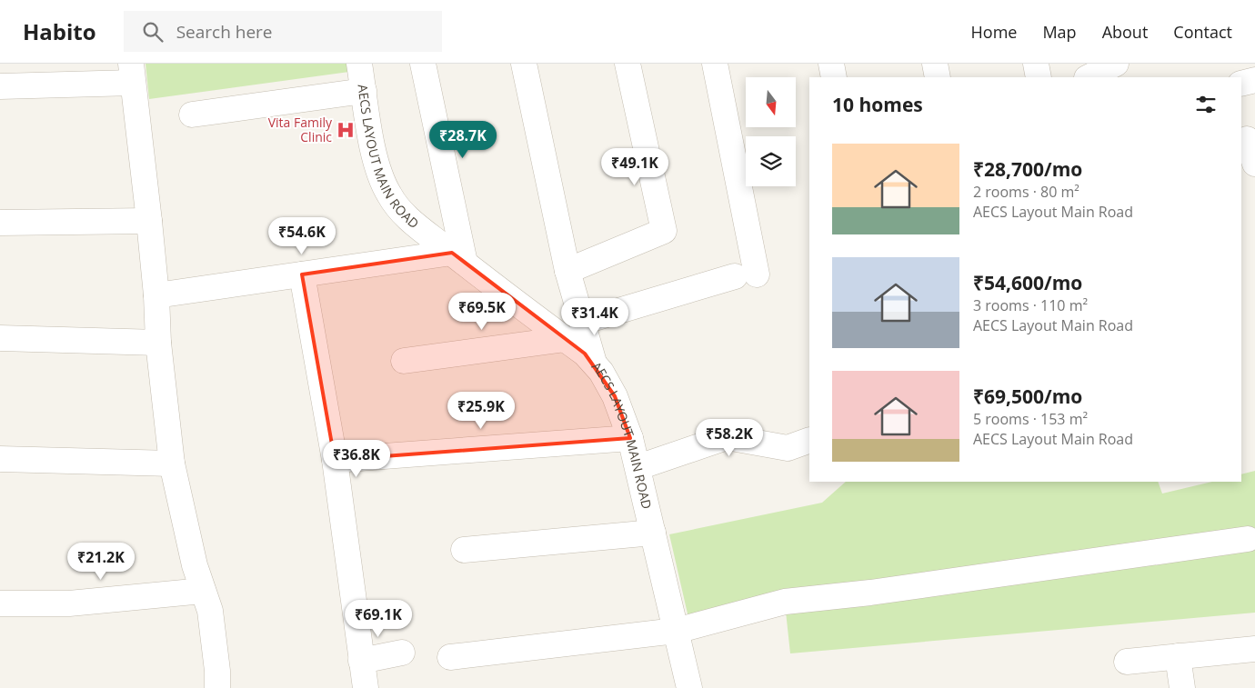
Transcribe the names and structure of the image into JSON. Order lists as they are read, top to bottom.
{
  "streets": {
    "street": ["AECS LAYOUT MAIN ROAD"]
  },
  "places": {
    "hospital": ["Vita Family Clinic"]
  },
  "north": "bottom",
  "page": {
    "header": "Habito",
    "search": "Search here",
    "nav": [
      "Home",
      "Map",
      "About",
      "Contact"
    ],
    "heading": "10 homes",
    "price": [
      "₹28.7K",
      "₹49.1K",
      "₹54.6K",
      "₹69.5K",
      "₹31.4K",
      "₹25.9K",
      "₹58.2K",
      "₹36.8K",
      "₹21.2K",
      "₹69.1K"
    ],
    "list": [
      {
        "name": "₹28,700/mo",
        "note": "2 rooms · 80 m² · AECS Layout Main Road"
      },
      {
        "name": "₹54,600/mo",
        "note": "3 rooms · 110 m² · AECS Layout Main Road"
      },
      {
        "name": "₹69,500/mo",
        "note": "5 rooms · 153 m² · AECS Layout Main Road"
      }
    ]
  }
}
